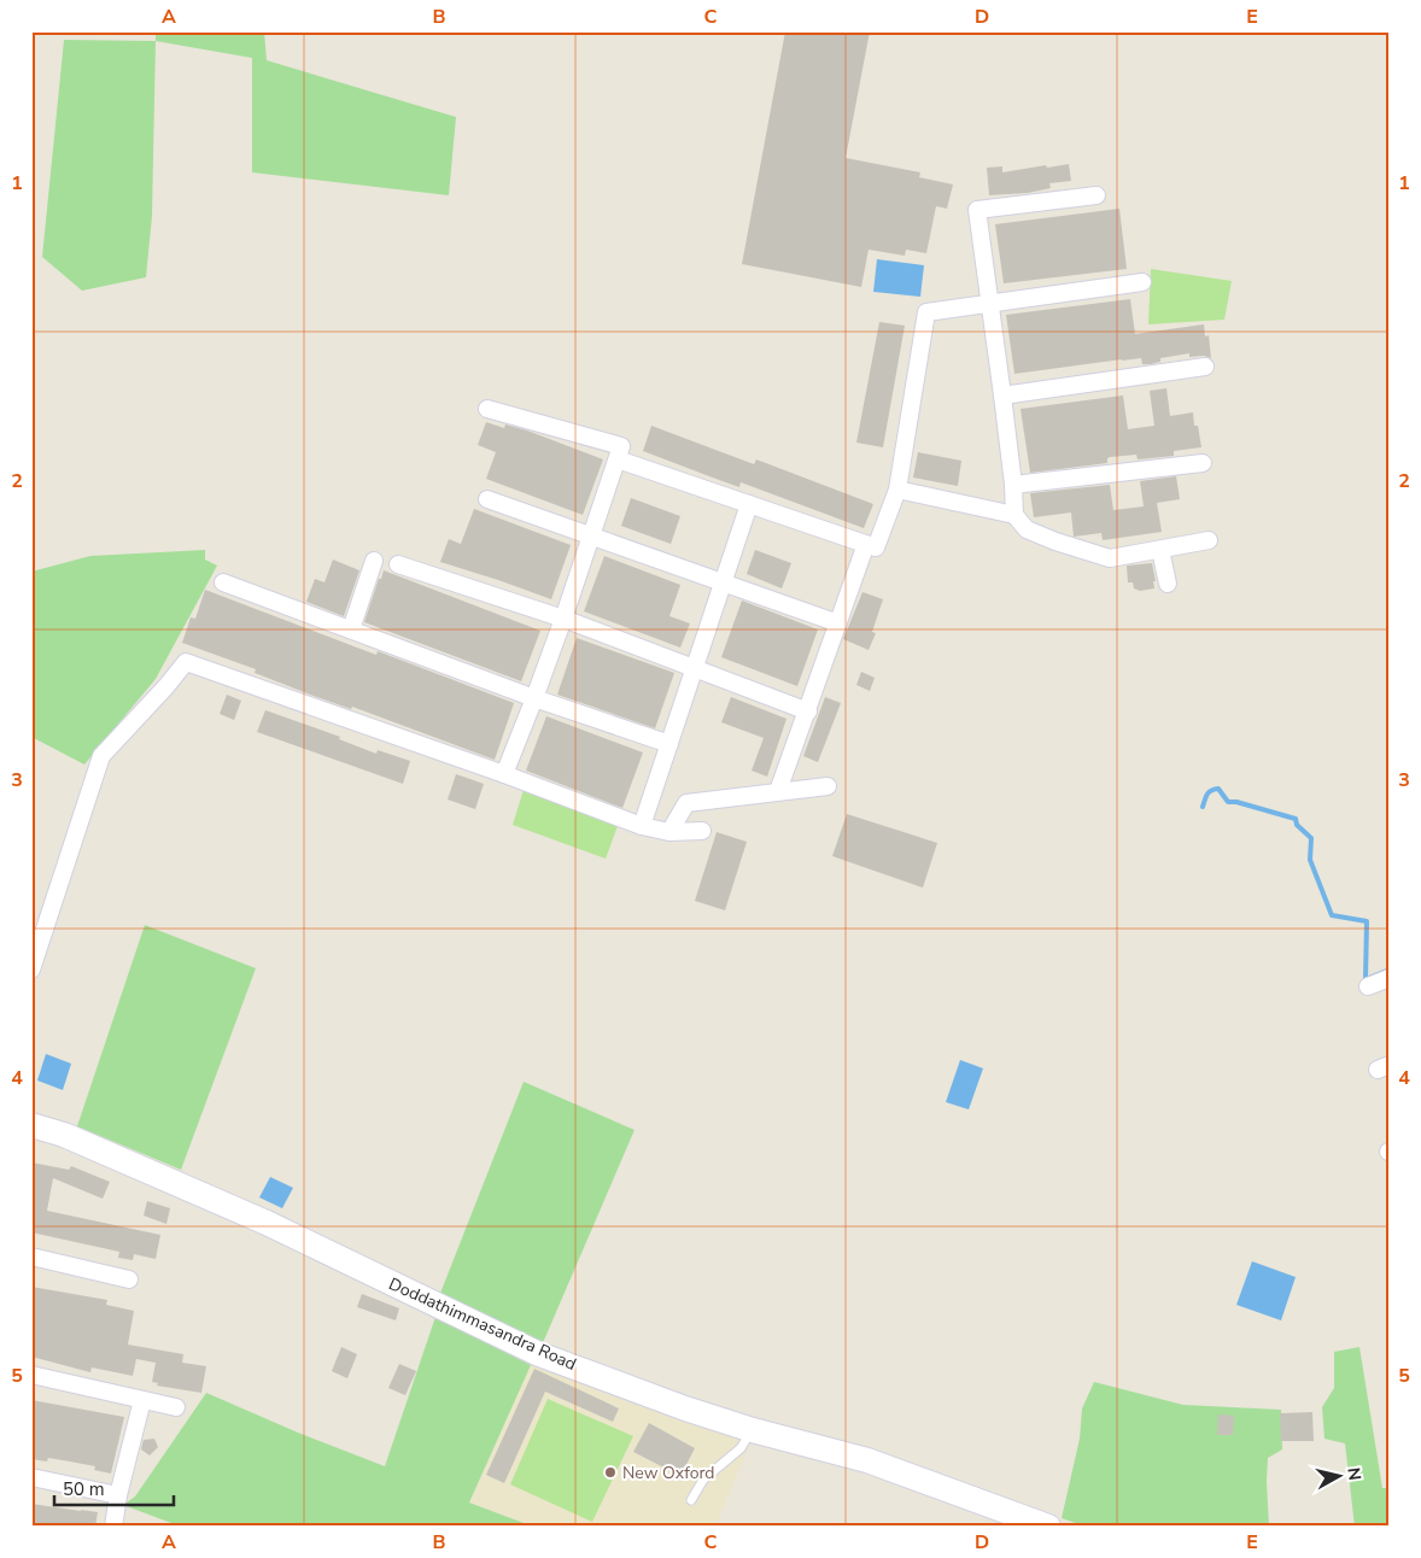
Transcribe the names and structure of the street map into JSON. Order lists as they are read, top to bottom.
{
  "streets": {
    "street": ["Doddathimmasandra Road"]
  },
  "places": ["New Oxford"],
  "scale_bar": "50 m",
  "north": "right",
  "grid": {
    "columns": [
      "A",
      "B",
      "C",
      "D",
      "E"
    ],
    "rows": [
      "1",
      "2",
      "3",
      "4",
      "5"
    ]
  }
}
